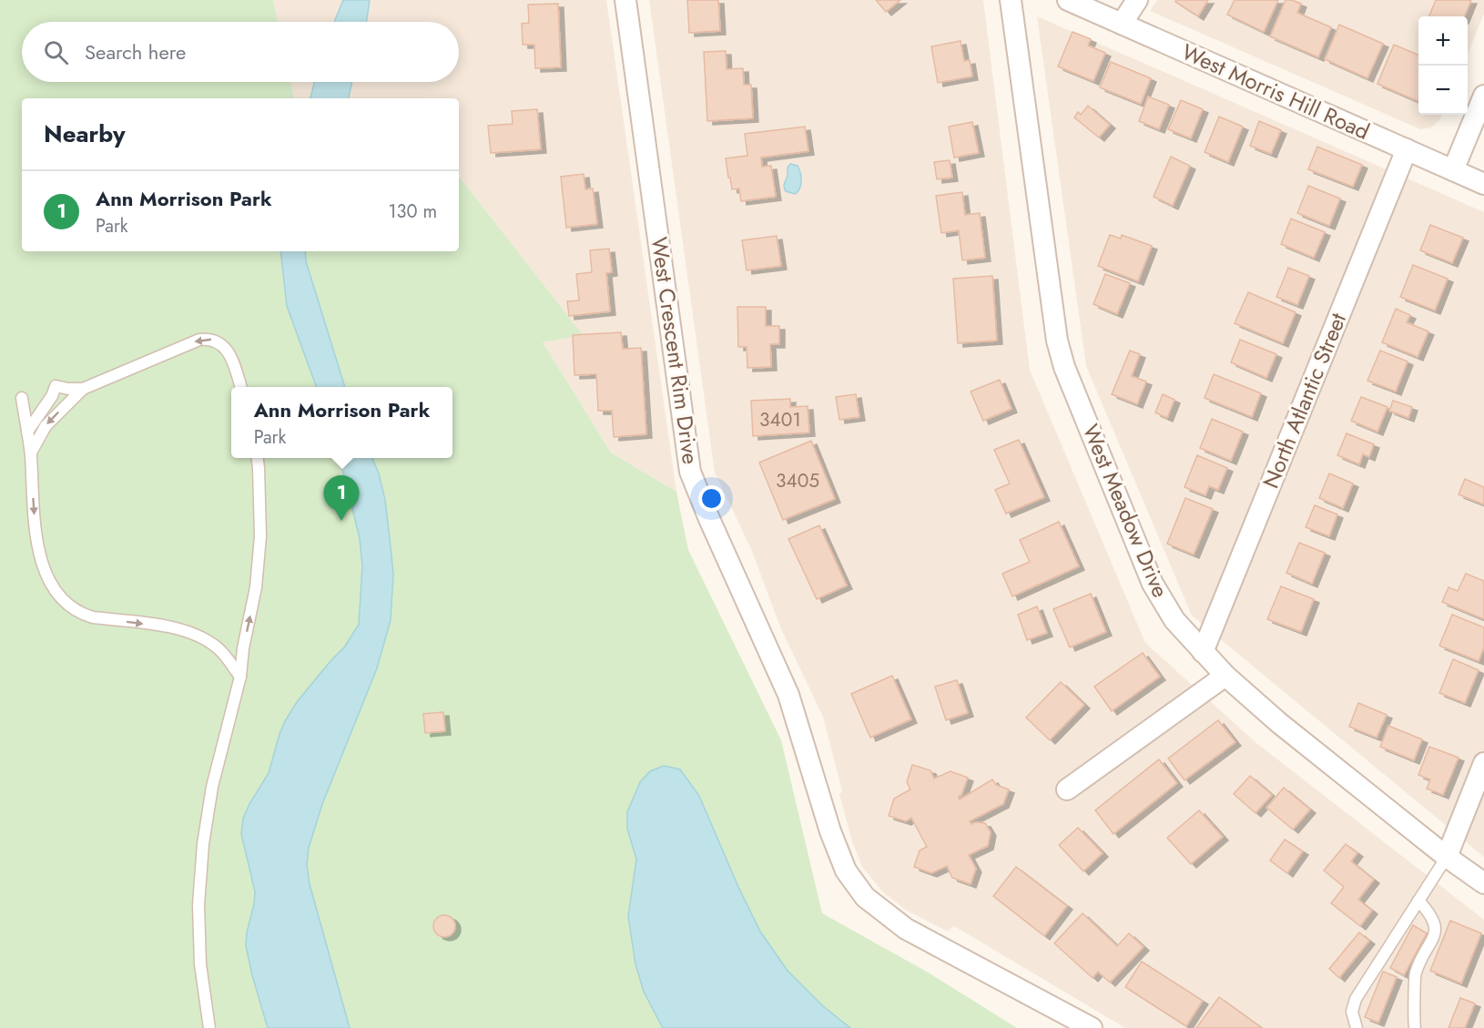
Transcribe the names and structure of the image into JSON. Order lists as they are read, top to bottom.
{
  "streets": {
    "street": [
      "West Morris Hill Road",
      "West Crescent Rim Drive",
      "North Atlantic Street",
      "West Meadow Drive"
    ]
  },
  "crossings": [
    ["West Morris Hill Road", "North Atlantic Street"],
    ["North Atlantic Street", "West Meadow Drive"]
  ],
  "house_numbers": ["3401", "3405"],
  "page": {
    "map_buttons": ["+", "−"],
    "search": "Search here",
    "heading": "Nearby",
    "list": [
      {
        "mark": "1",
        "name": "Ann Morrison Park",
        "note": "Park",
        "value": "130 m"
      }
    ],
    "popup": ["Ann Morrison Park", "Park"],
    "pins": "1"
  }
}
